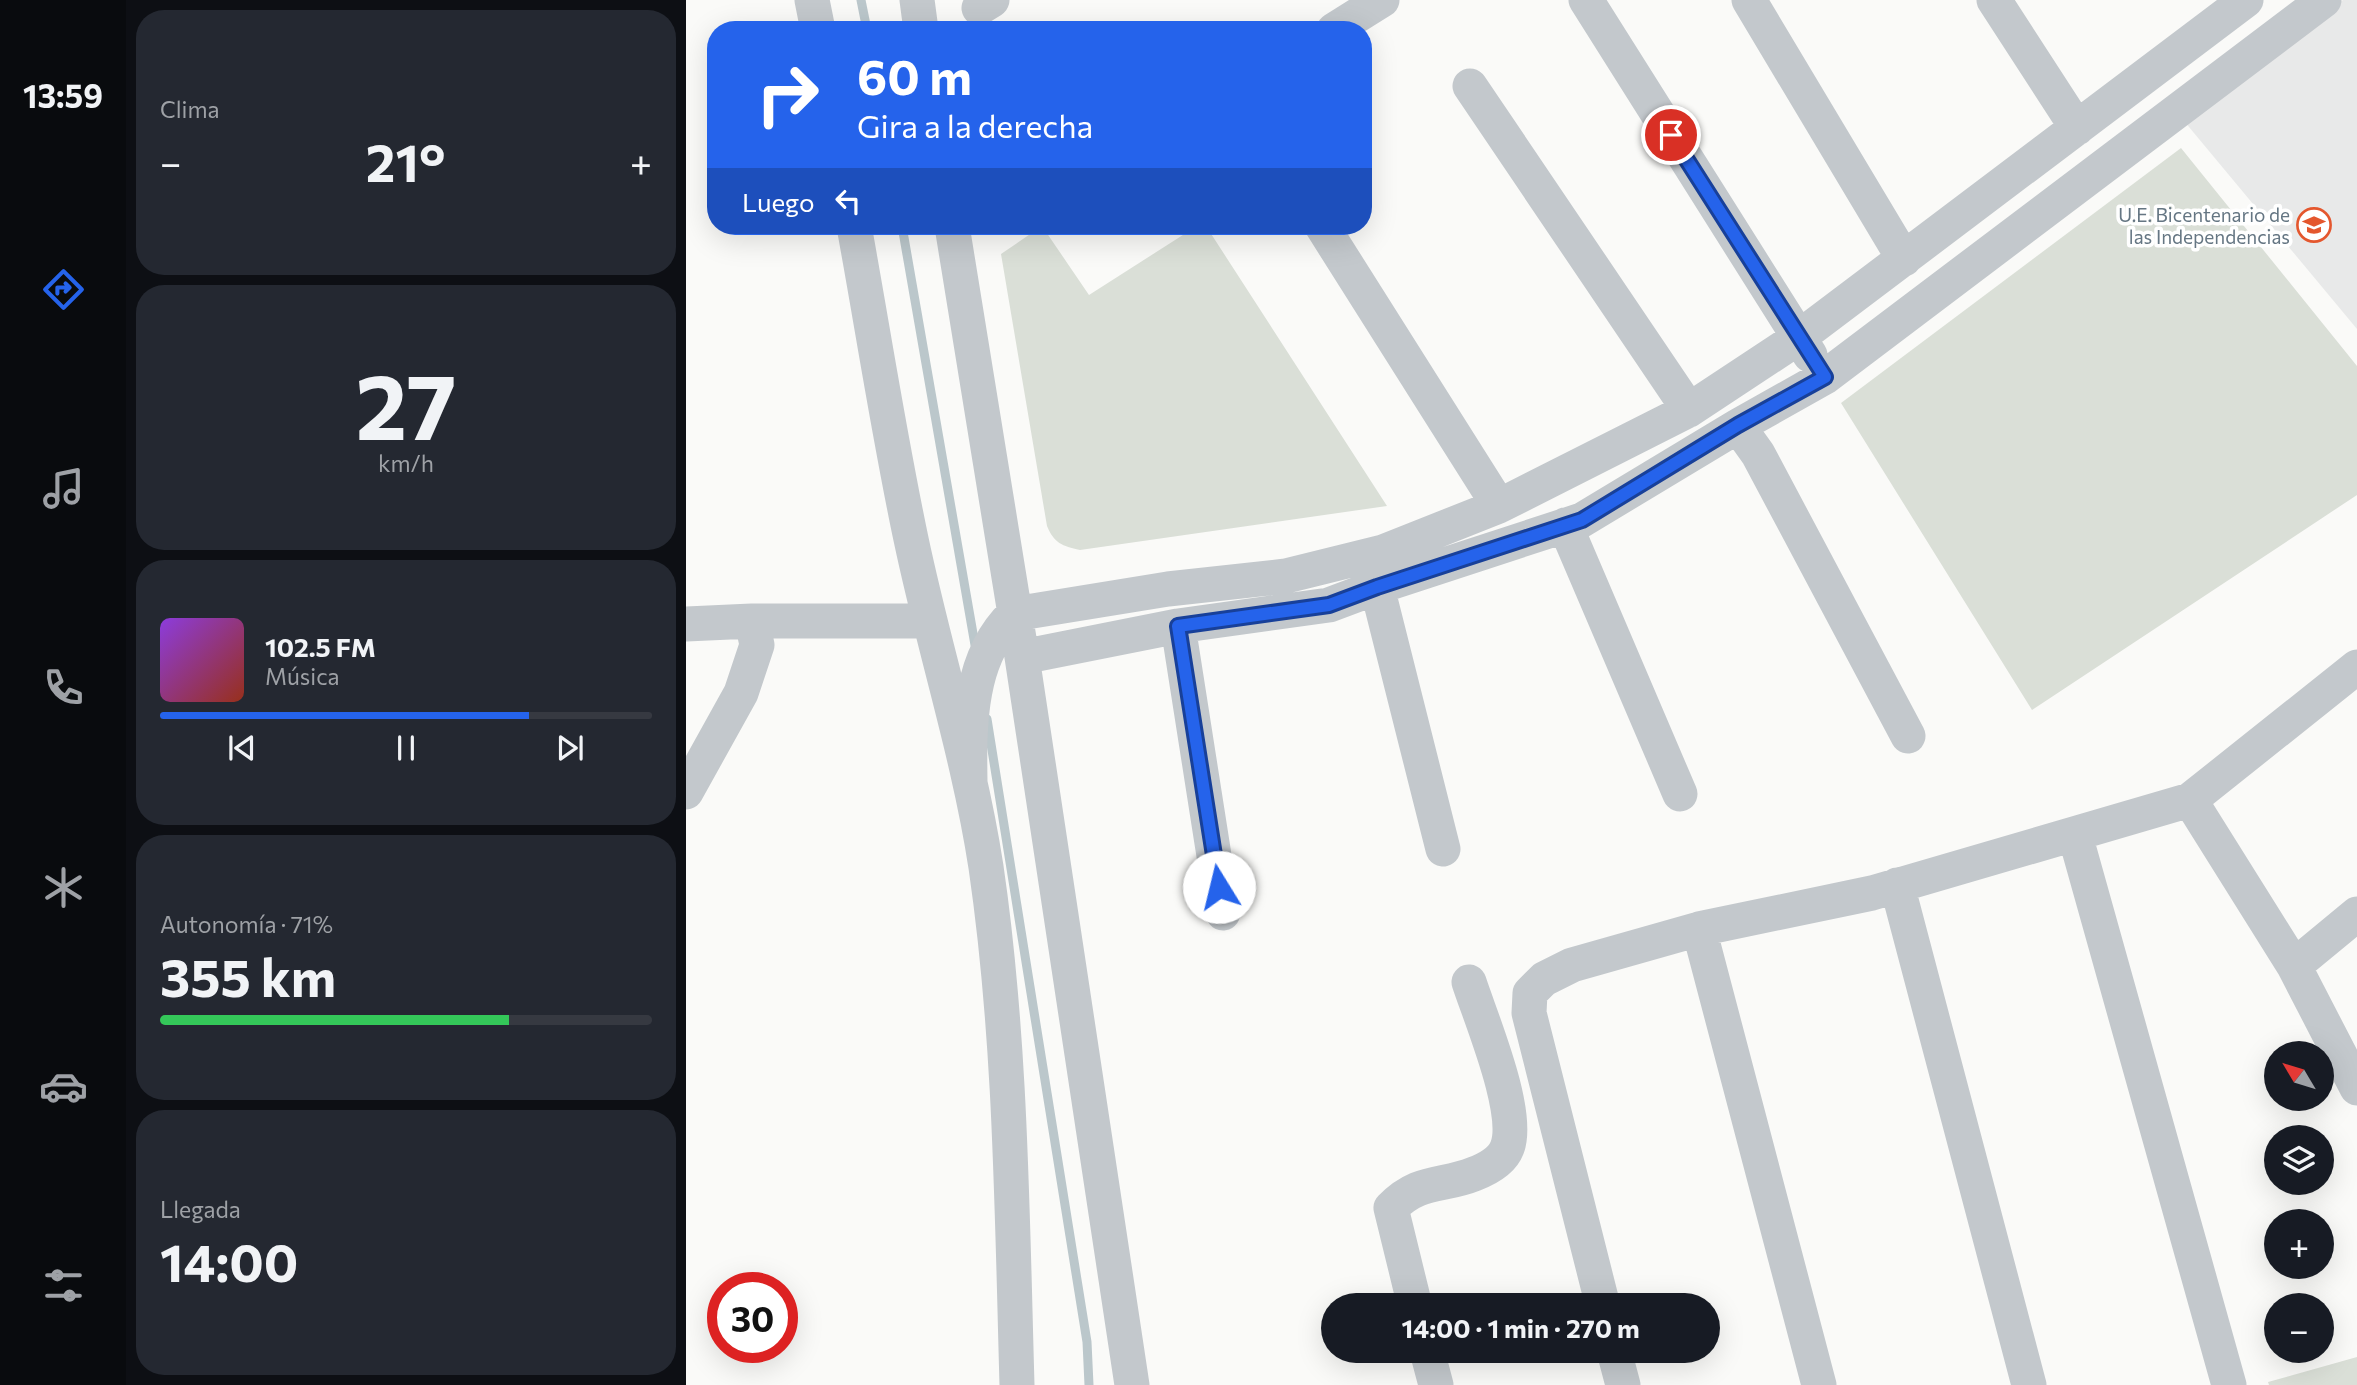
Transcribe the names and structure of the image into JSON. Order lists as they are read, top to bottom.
{
  "places": {
    "school or university": ["U.E. Bicentenario de las Independencias"]
  },
  "north": "top left",
  "page": {
    "tabs": "13:59",
    "tile": [
      "Clima",
      ["27", "km/h"],
      ["Autonomía · 71%", "355 km"],
      ["Llegada", "14:00"]
    ],
    "turn": ["60 m", "Gira a la derecha"],
    "heat": ["−", "21°", "+"],
    "then": "Luego",
    "song": ["102.5 FM", "Música"],
    "map_buttons": ["+", "−"],
    "limit": "30",
    "trip": "14:00 · 1 min · 270 m"
  }
}
